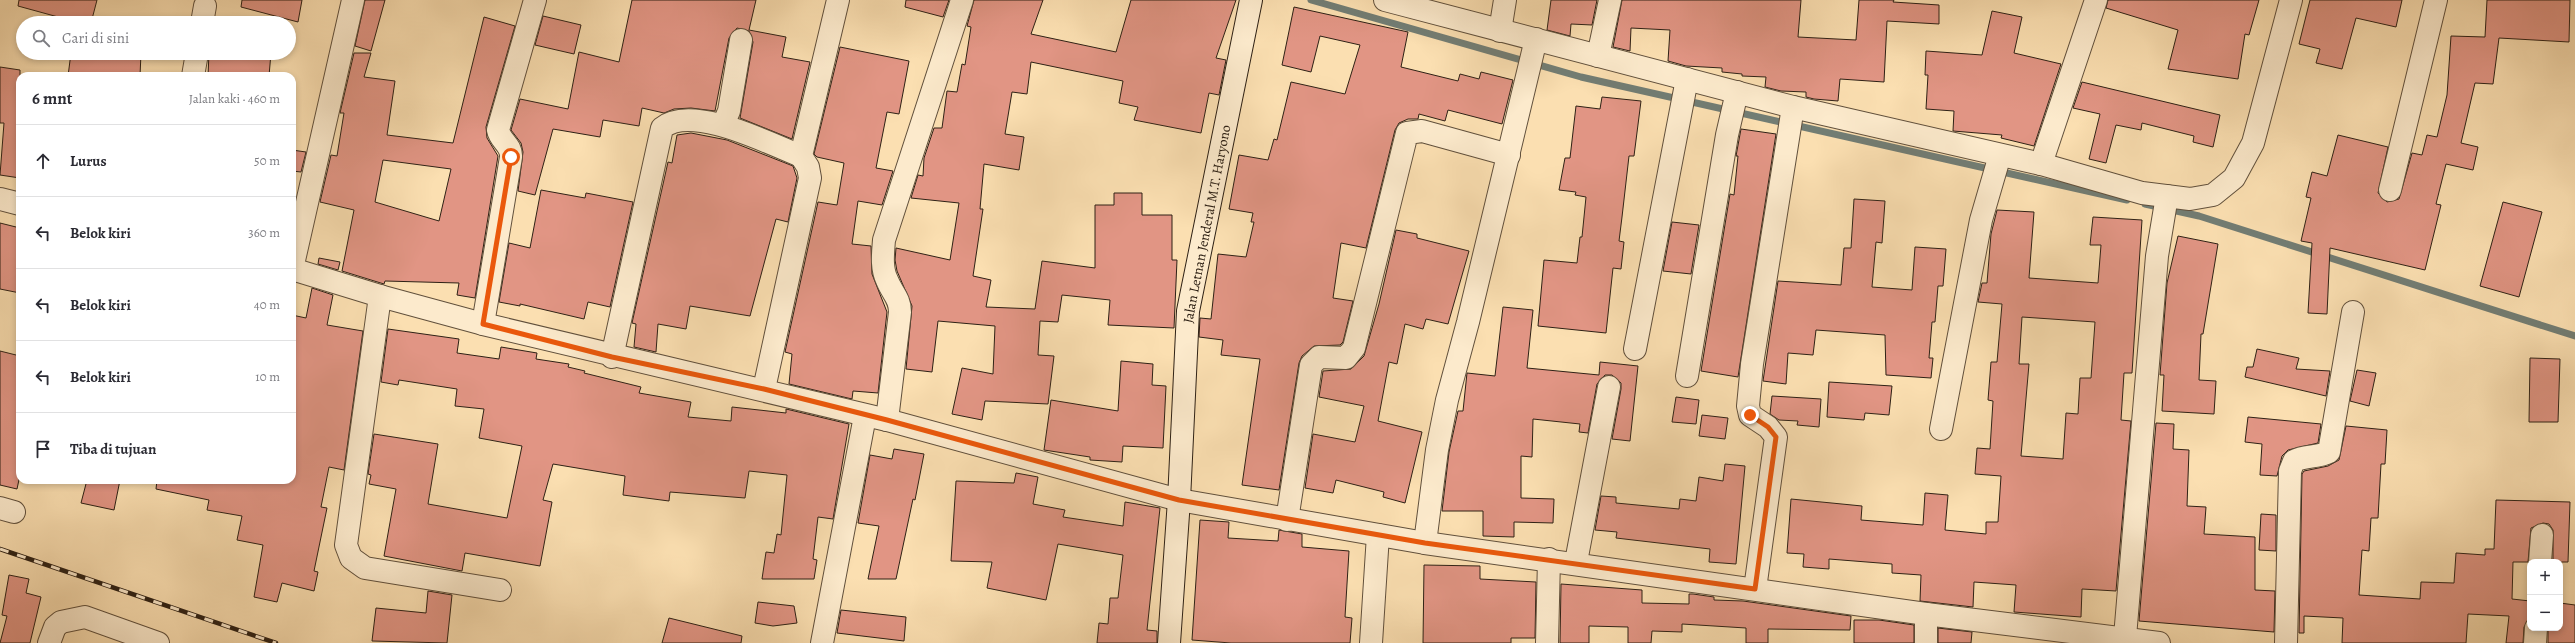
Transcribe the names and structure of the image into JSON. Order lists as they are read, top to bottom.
{
  "streets": {
    "street": ["Jalan Letnan Jenderal M.T. Haryono"]
  },
  "page": {
    "search": "Cari di sini",
    "heading": ["6 mnt", "Jalan kaki · 460 m"],
    "list": [
      ["Lurus", "50 m"],
      ["Belok kiri", "360 m"],
      ["Belok kiri", "40 m"],
      ["Belok kiri", "10 m"],
      "Tiba di tujuan"
    ],
    "map_buttons": ["+", "−"]
  }
}
